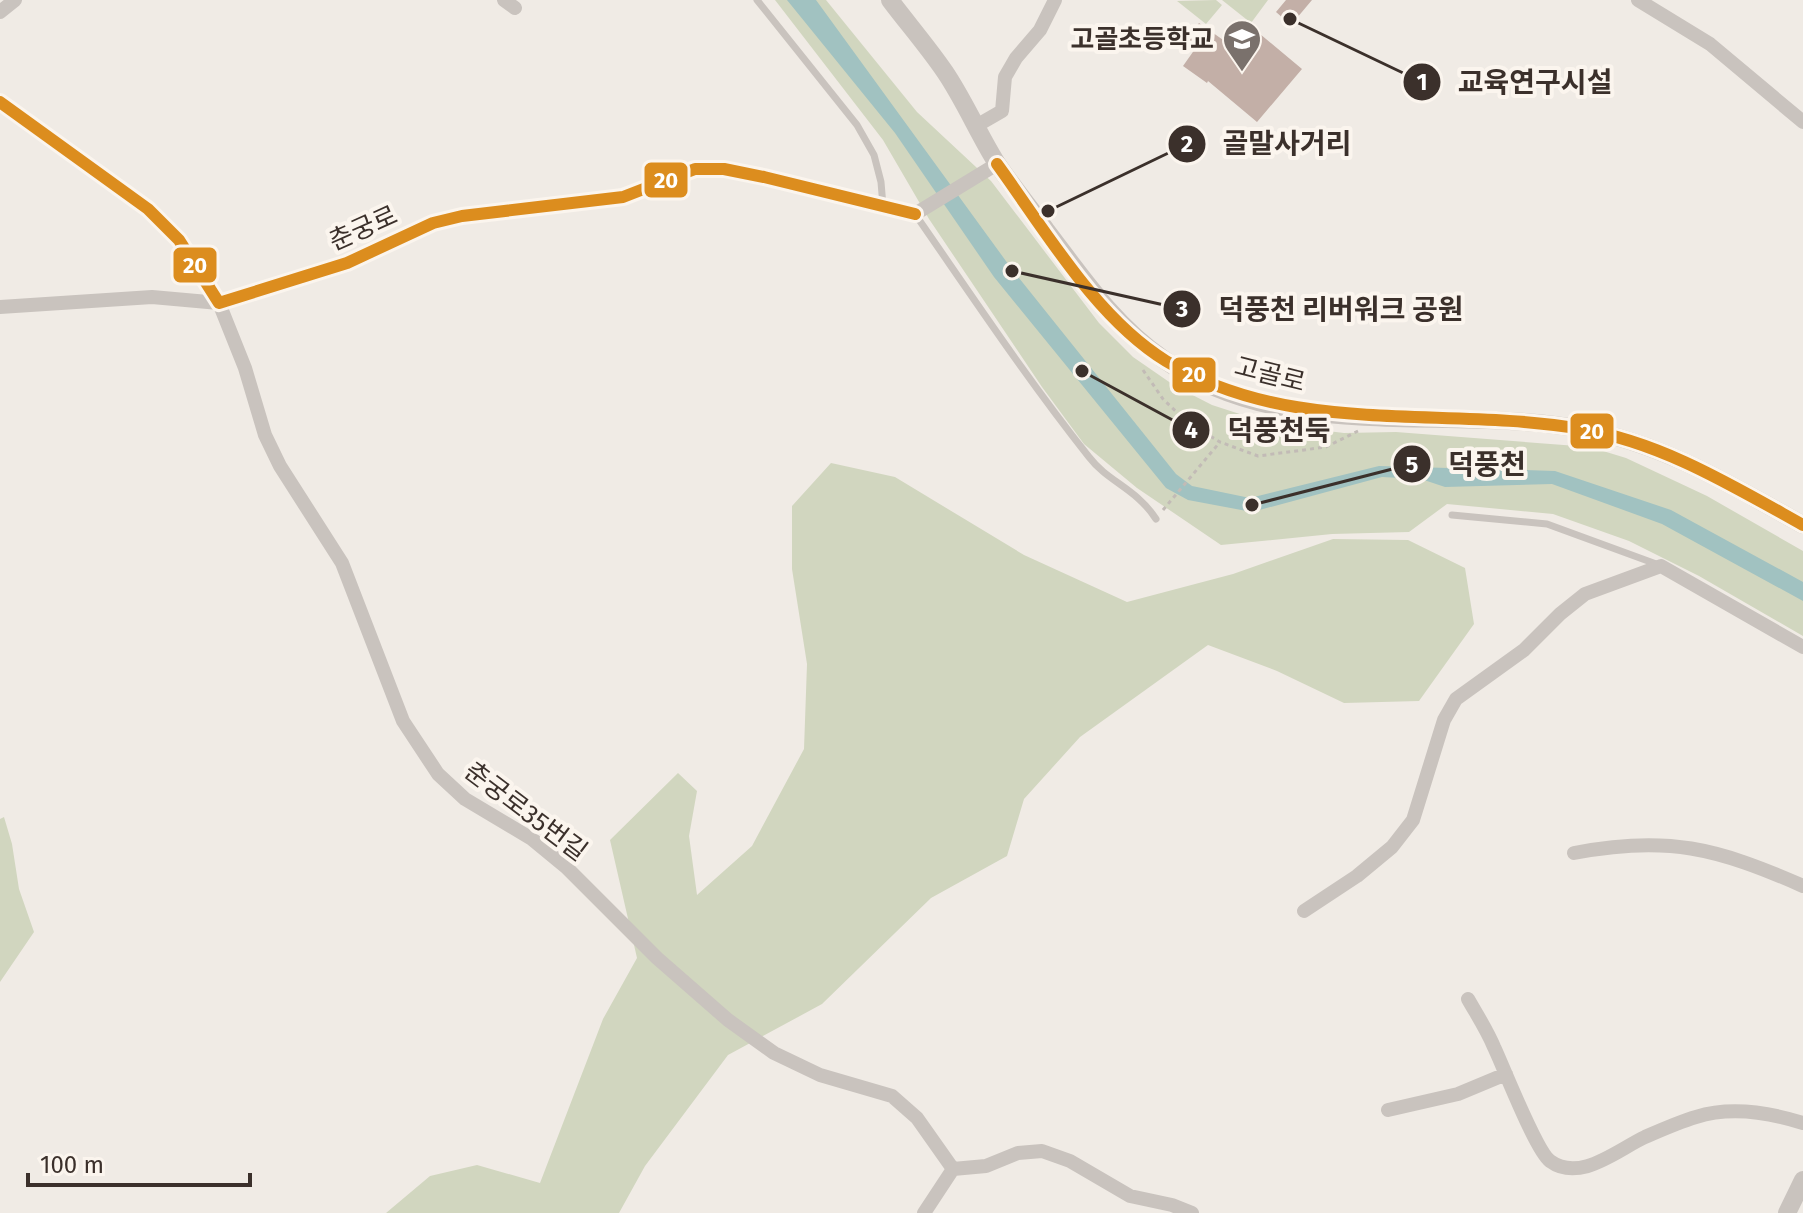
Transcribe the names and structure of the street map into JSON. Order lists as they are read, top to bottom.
{
  "streets": {
    "street": ["춘궁로", "고골로", "춘궁로35번길"]
  },
  "crossings": [
    ["춘궁로", "춘궁로35번길"]
  ],
  "places": {
    "other": [
      "교육연구시설",
      "골말사거리",
      "덕풍천 리버워크 공원",
      "덕풍천둑",
      "덕풍천"
    ],
    "school or university": ["고골초등학교"]
  },
  "lines": ["transit line 20"],
  "scale_bar": "100 m"
}
